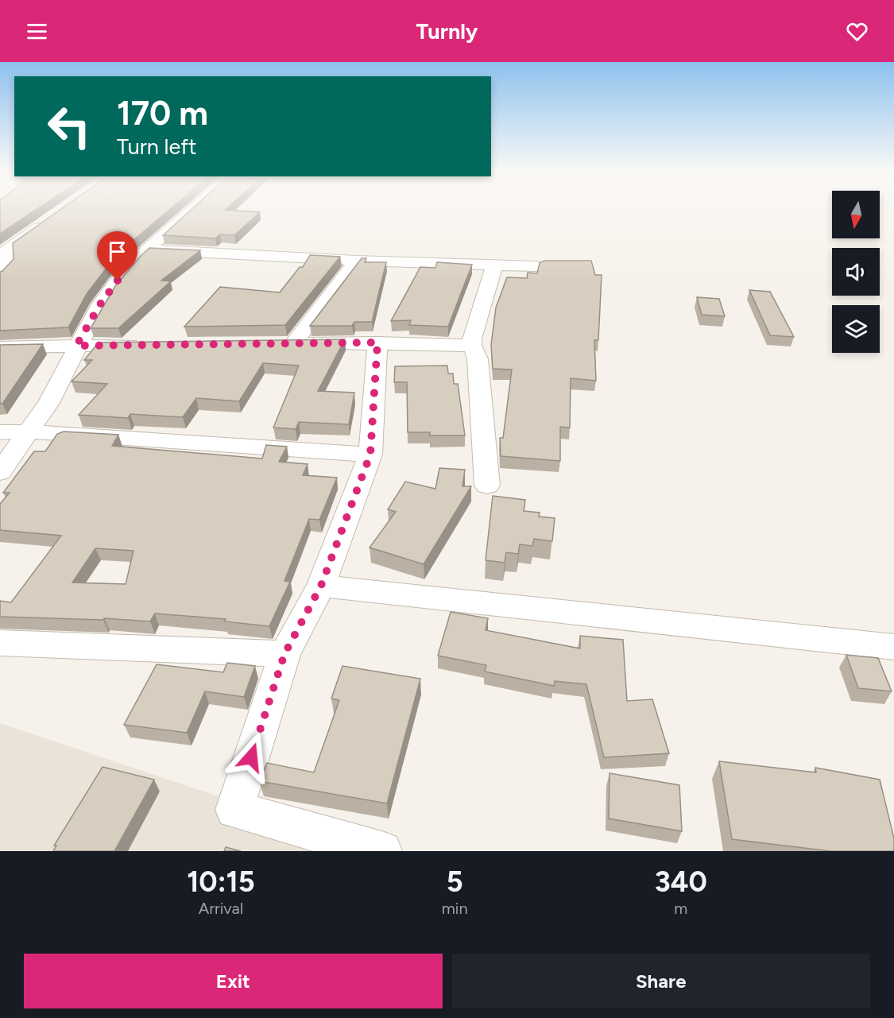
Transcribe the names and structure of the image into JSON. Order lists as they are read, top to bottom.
{
  "north": "bottom",
  "page": {
    "header": "Turnly",
    "turn": ["170 m", "Turn left"],
    "eta": [
      "10:15",
      "Arrival",
      "5",
      "min",
      "340",
      "m"
    ],
    "buttons": ["Exit", "Share"]
  }
}
